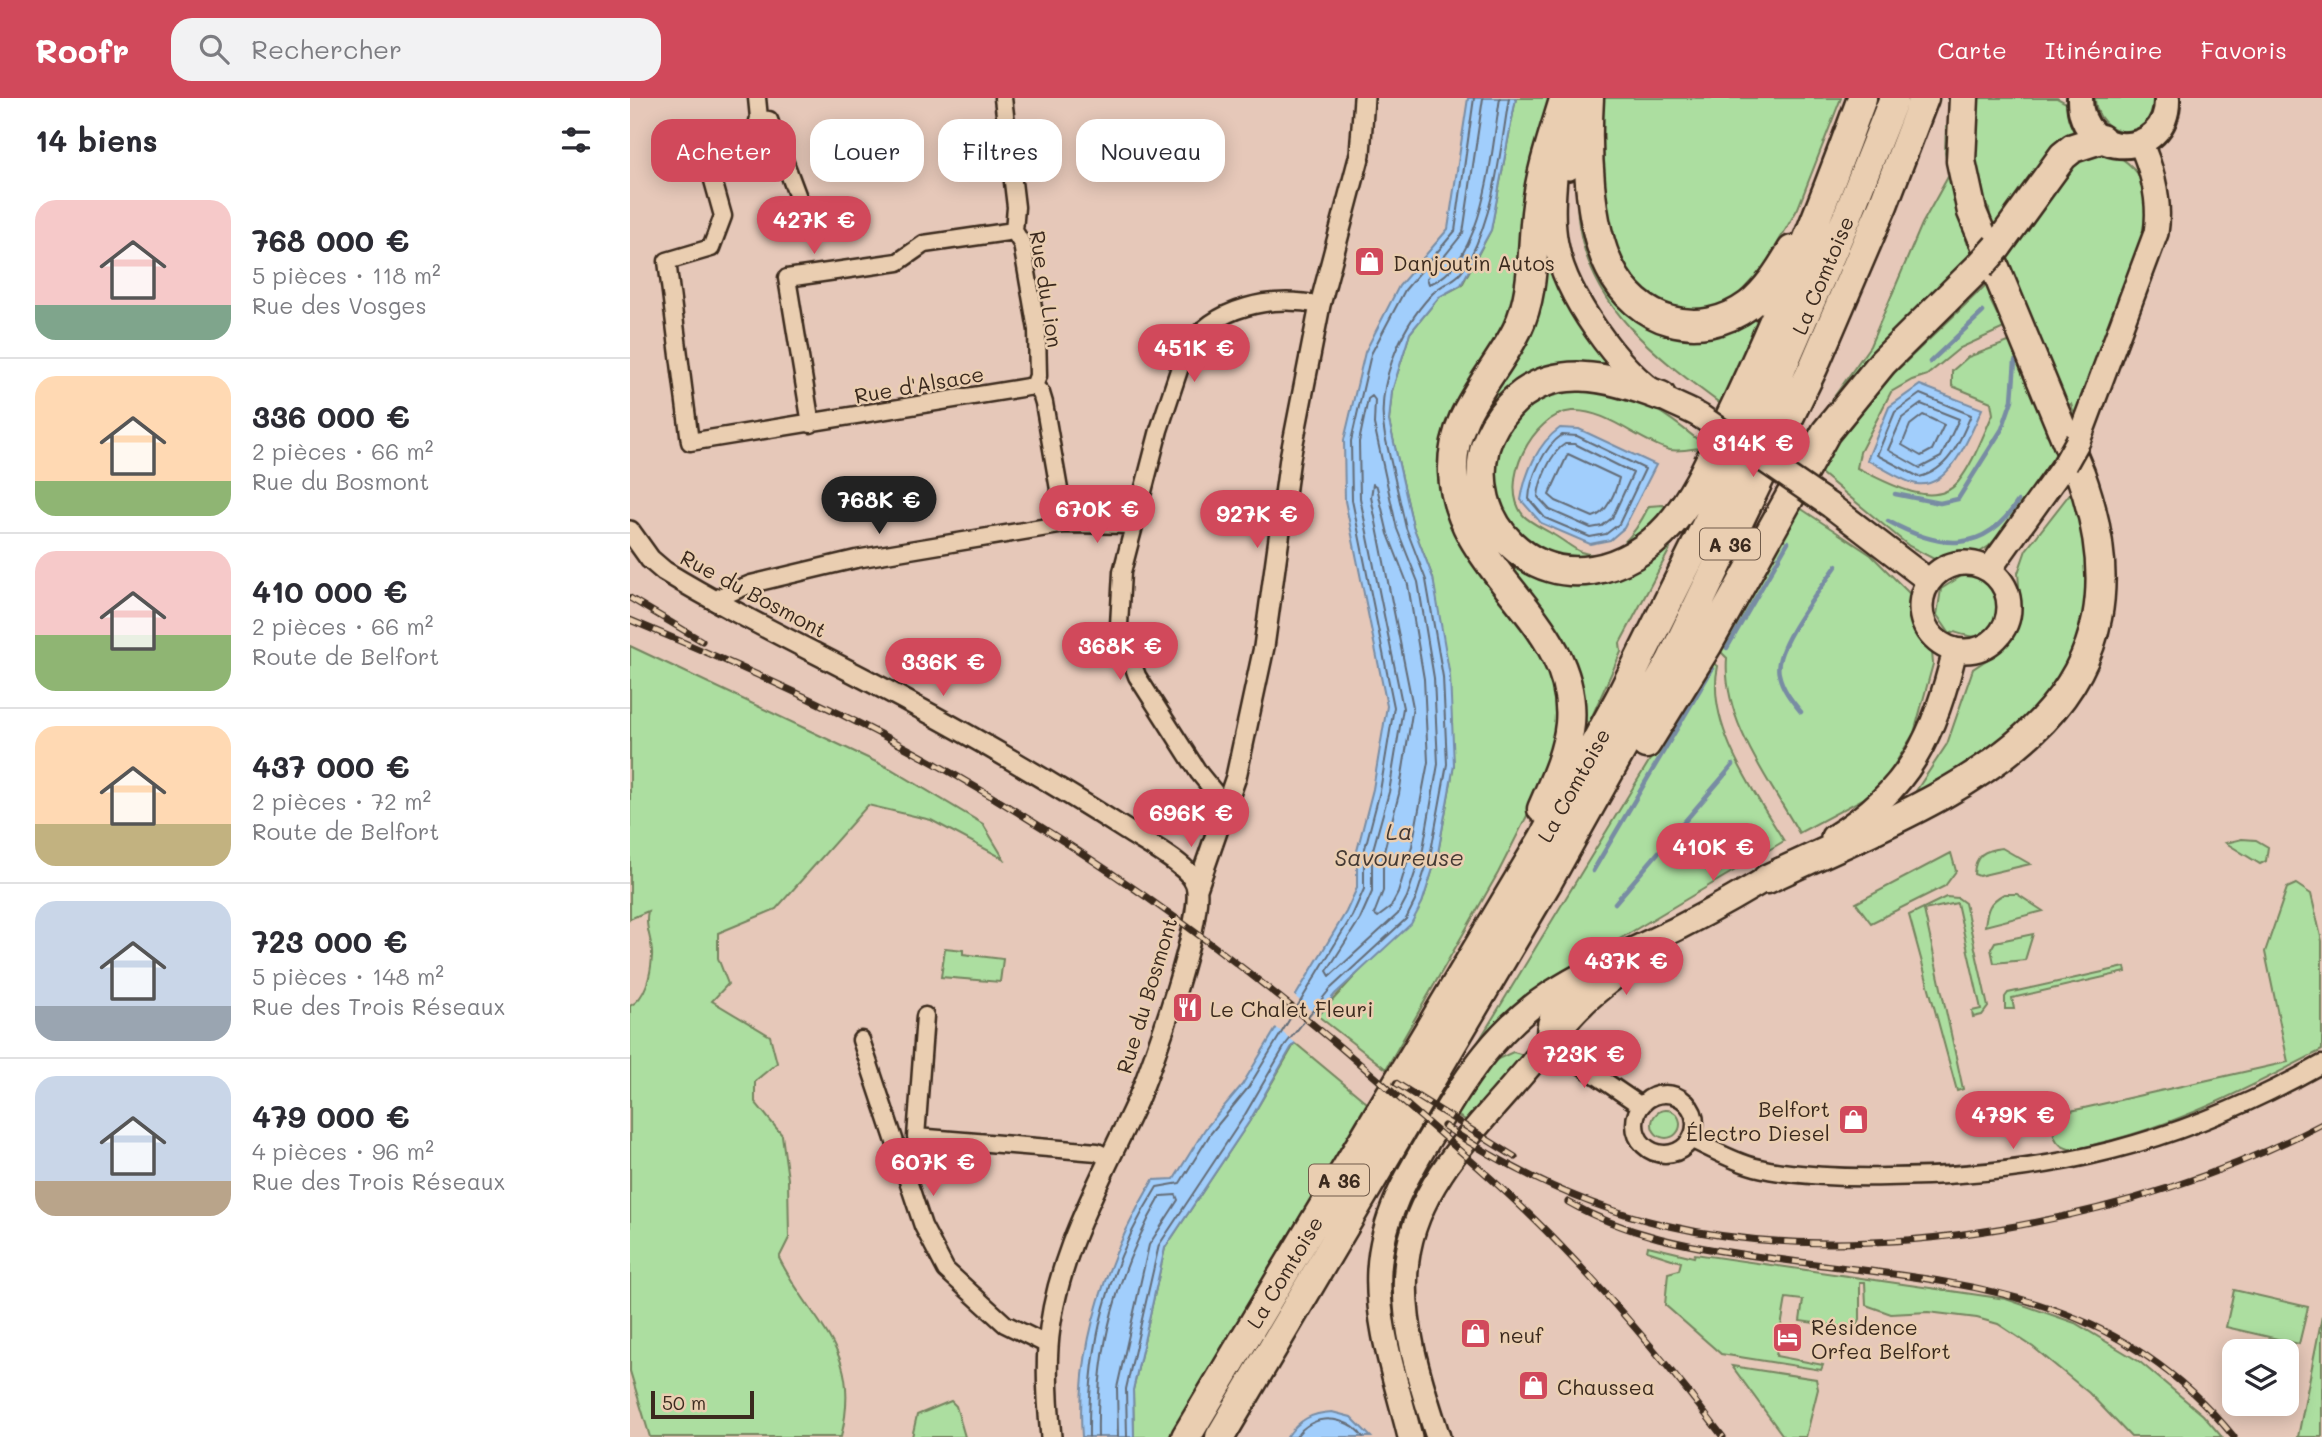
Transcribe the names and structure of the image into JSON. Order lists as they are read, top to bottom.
{
  "streets": {
    "highway": ["La Comtoise", "A 36"],
    "street": ["Rue du Lion", "Rue d'Alsace", "Rue du Bosmont"]
  },
  "crossings": [
    ["Rue du Lion", "Rue d'Alsace"]
  ],
  "water": ["La Savoureuse"],
  "places": {
    "shop": [
      "Danjoutin Autos",
      "Belfort Électro Diesel",
      "neuf",
      "Chaussea"
    ],
    "restaurant": ["Le Chalet Fleuri"],
    "hotel": ["Résidence Orfea Belfort"]
  },
  "scale_bar": "50 m",
  "page": {
    "header": "Roofr",
    "search": "Rechercher",
    "nav": ["Carte", "Itinéraire", "Favoris"],
    "heading": "14 biens",
    "chip": [
      "Acheter",
      "Louer",
      "Filtres",
      "Nouveau"
    ],
    "list": [
      {
        "name": "768 000 €",
        "note": "5 pièces · 118 m² · Rue des Vosges"
      },
      {
        "name": "336 000 €",
        "note": "2 pièces · 66 m² · Rue du Bosmont"
      },
      {
        "name": "410 000 €",
        "note": "2 pièces · 66 m² · Route de Belfort"
      },
      {
        "name": "437 000 €",
        "note": "2 pièces · 72 m² · Route de Belfort"
      },
      {
        "name": "723 000 €",
        "note": "5 pièces · 148 m² · Rue des Trois Réseaux"
      },
      {
        "name": "479 000 €",
        "note": "4 pièces · 96 m² · Rue des Trois Réseaux"
      }
    ],
    "price": [
      "427K €",
      "451K €",
      "314K €",
      "768K €",
      "670K €",
      "927K €",
      "368K €",
      "336K €",
      "696K €",
      "410K €",
      "437K €",
      "723K €",
      "479K €",
      "607K €"
    ],
    "scale": "50 m"
  }
}
